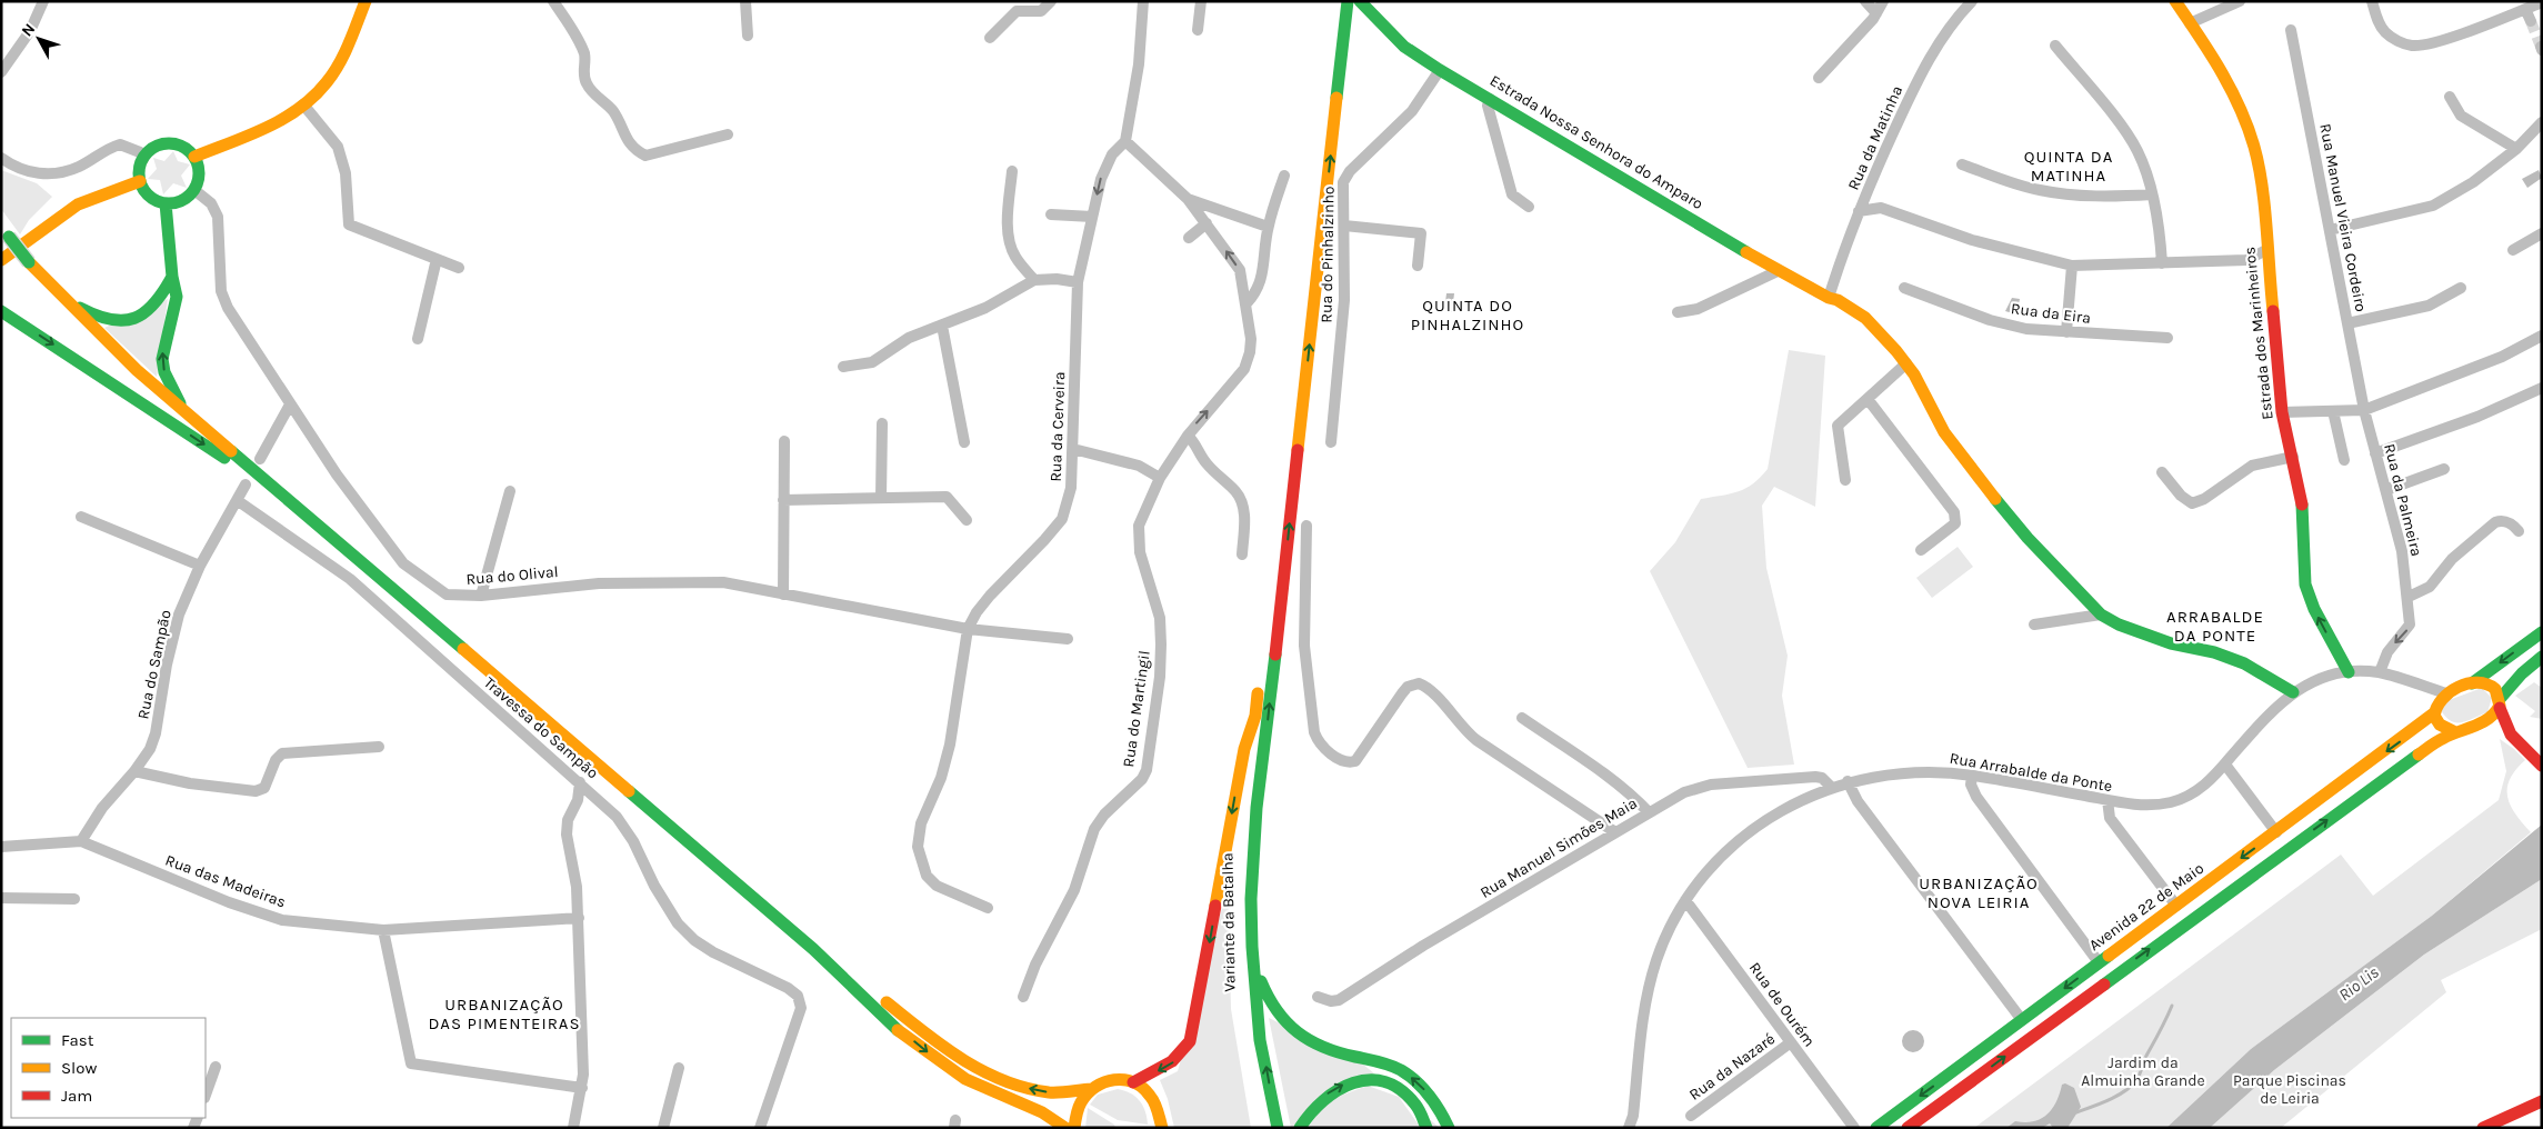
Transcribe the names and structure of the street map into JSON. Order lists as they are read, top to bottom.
{
  "streets": {
    "main road": [
      "Estrada Nossa Senhora do Amparo",
      "Estrada dos Marinheiros",
      "Avenida 22 de Maio",
      "Variante da Batalha"
    ],
    "street": [
      "Rua da Matinha",
      "Rua Manuel Vieira Cordeiro",
      "Rua do Pinhalzinho",
      "Rua da Eira",
      "Rua da Cerveira",
      "Rua da Palmeira",
      "Rua do Olival",
      "Rua do Sampão",
      "Rua do Martingil",
      "Travessa do Sampão",
      "Rua Arrabalde da Ponte",
      "Rua Manuel Simões Maia",
      "Rua das Madeiras",
      "Rua de Ourém",
      "Rua da Nazaré"
    ]
  },
  "crossings": [
    ["Rua da Matinha", "Estrada Nossa Senhora do Amparo"],
    ["Estrada Nossa Senhora do Amparo", "Rua do Pinhalzinho"],
    ["Estrada Nossa Senhora do Amparo", "Rua Arrabalde da Ponte"],
    ["Rua Manuel Vieira Cordeiro", "Rua da Palmeira"],
    ["Estrada dos Marinheiros", "Rua Arrabalde da Ponte"],
    ["Rua da Cerveira", "Rua do Olival"],
    ["Rua da Cerveira", "Rua do Martingil"],
    ["Rua da Palmeira", "Rua Arrabalde da Ponte"],
    ["Rua do Sampão", "Travessa do Sampão"],
    ["Rua do Sampão", "Rua das Madeiras"],
    ["Rua Arrabalde da Ponte", "Rua Manuel Simões Maia"],
    ["Rua Arrabalde da Ponte", "Avenida 22 de Maio"],
    ["Rua Arrabalde da Ponte", "Rua de Ourém"],
    ["Rua de Ourém", "Rua da Nazaré"]
  ],
  "districts": [
    "QUINTA DA MATINHA",
    "QUINTA DO PINHALZINHO",
    "ARRABALDE DA PONTE",
    "URBANIZAÇÃO NOVA LEIRIA",
    "URBANIZAÇÃO DAS PIMENTEIRAS"
  ],
  "water": ["Rio Lis"],
  "parks": ["Jardim da Almuinha Grande", "Parque Piscinas de Leiria"],
  "legend": ["Fast", "Slow", "Jam"],
  "north": "top left"
}
